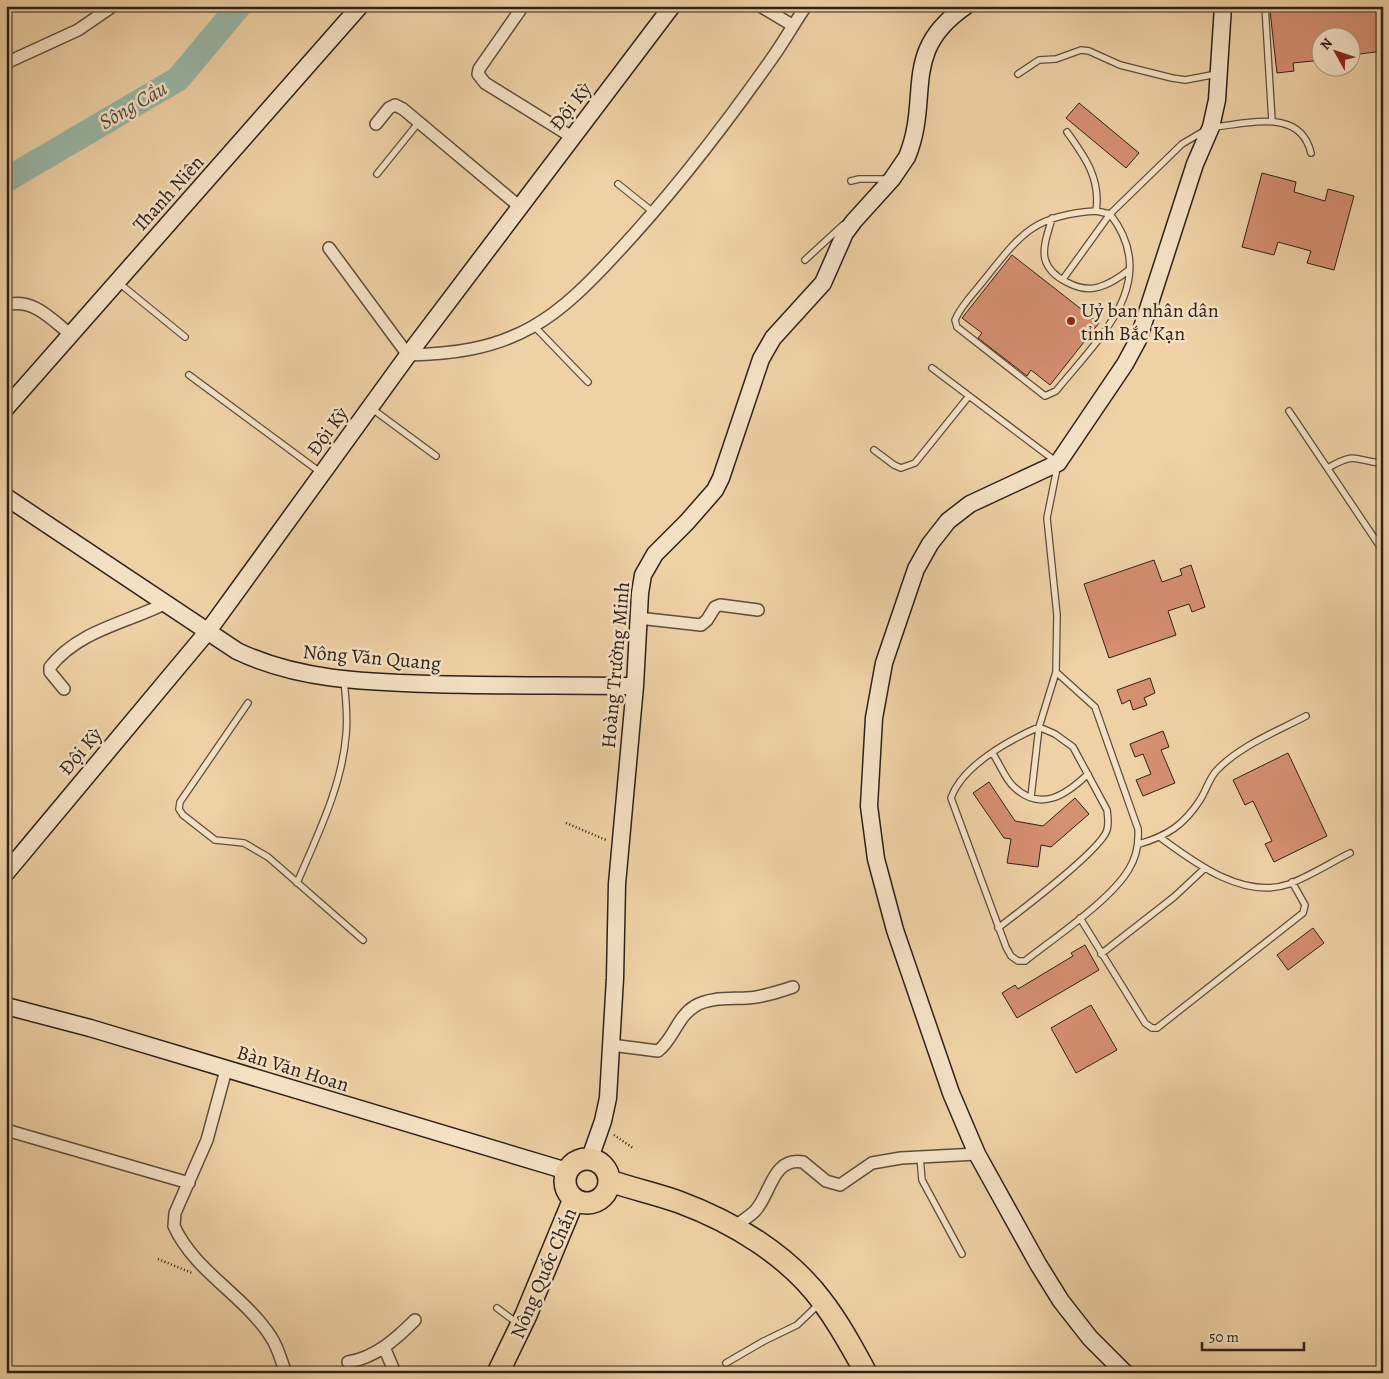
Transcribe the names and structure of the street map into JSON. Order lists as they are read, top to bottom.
{
  "streets": {
    "highway": ["Nông Quốc Chấn"],
    "street": [
      "Đội Kỳ",
      "Thanh Niên",
      "Nông Văn Quang",
      "Hoàng Trường Minh",
      "Bàn Văn Hoan"
    ]
  },
  "crossings": [
    ["Đội Kỳ", "Nông Văn Quang"],
    ["Nông Văn Quang", "Hoàng Trường Minh"],
    ["Hoàng Trường Minh", "Bàn Văn Hoan"],
    ["Hoàng Trường Minh", "Nông Quốc Chấn"],
    ["Bàn Văn Hoan", "Nông Quốc Chấn"]
  ],
  "water": ["Sông Cầu"],
  "places": ["Uỷ ban nhân dân tỉnh Bắc Kạn"],
  "scale_bar": "50 m",
  "north": "top left"
}
